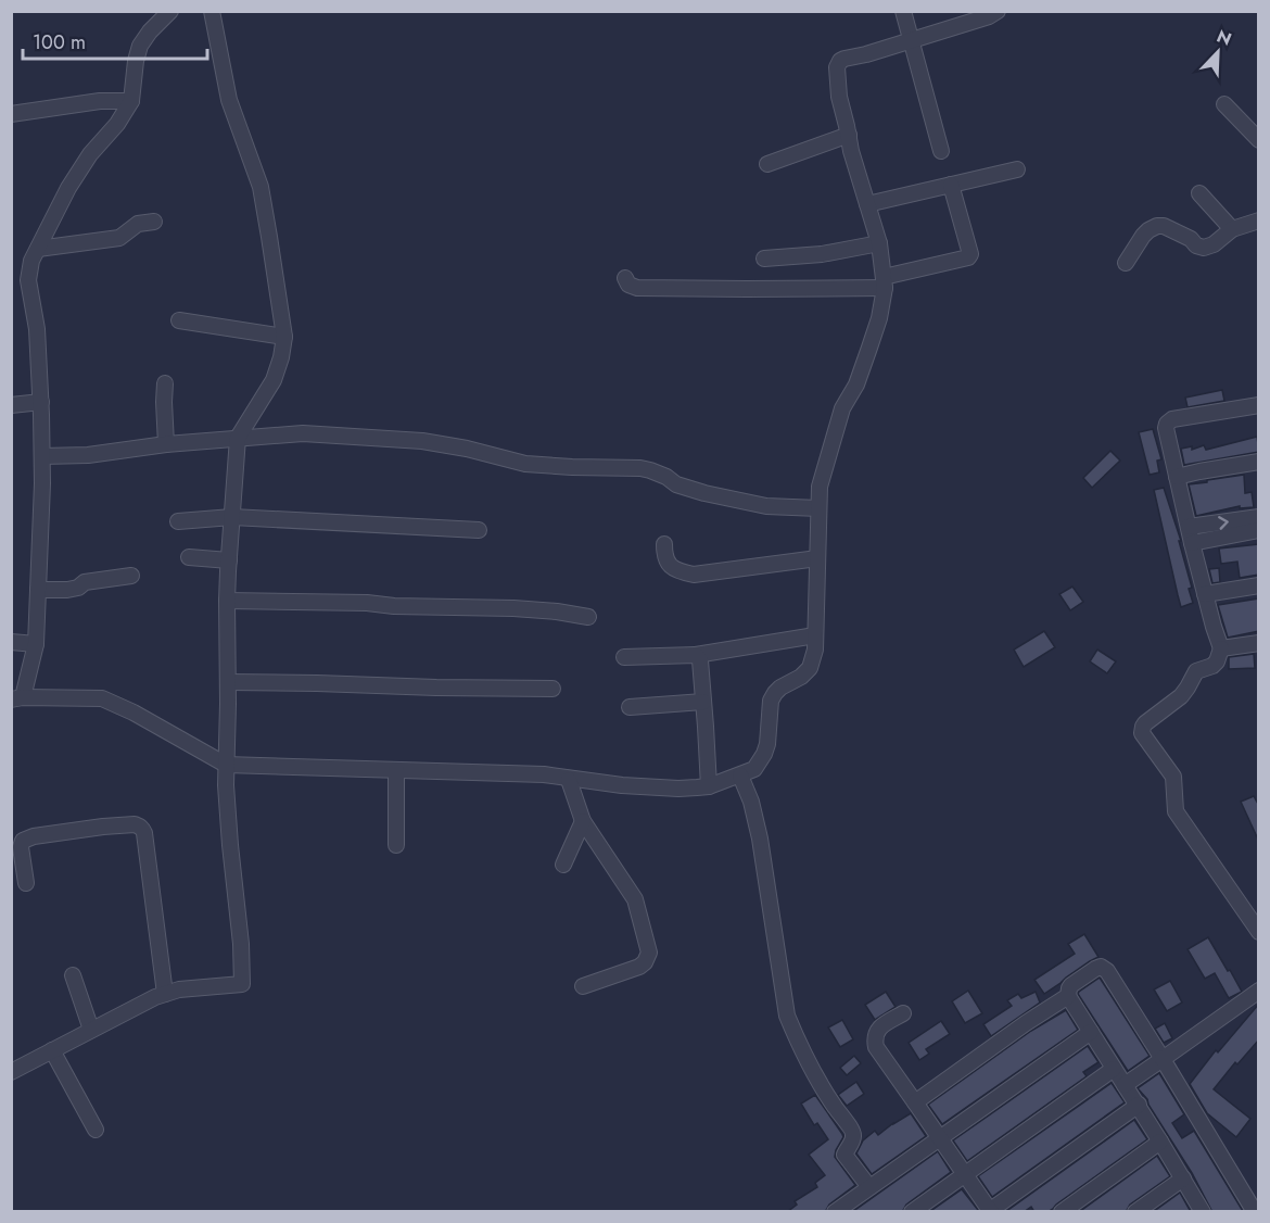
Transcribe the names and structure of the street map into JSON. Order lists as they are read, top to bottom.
{
  "scale_bar": "100 m",
  "north": "top right"
}
